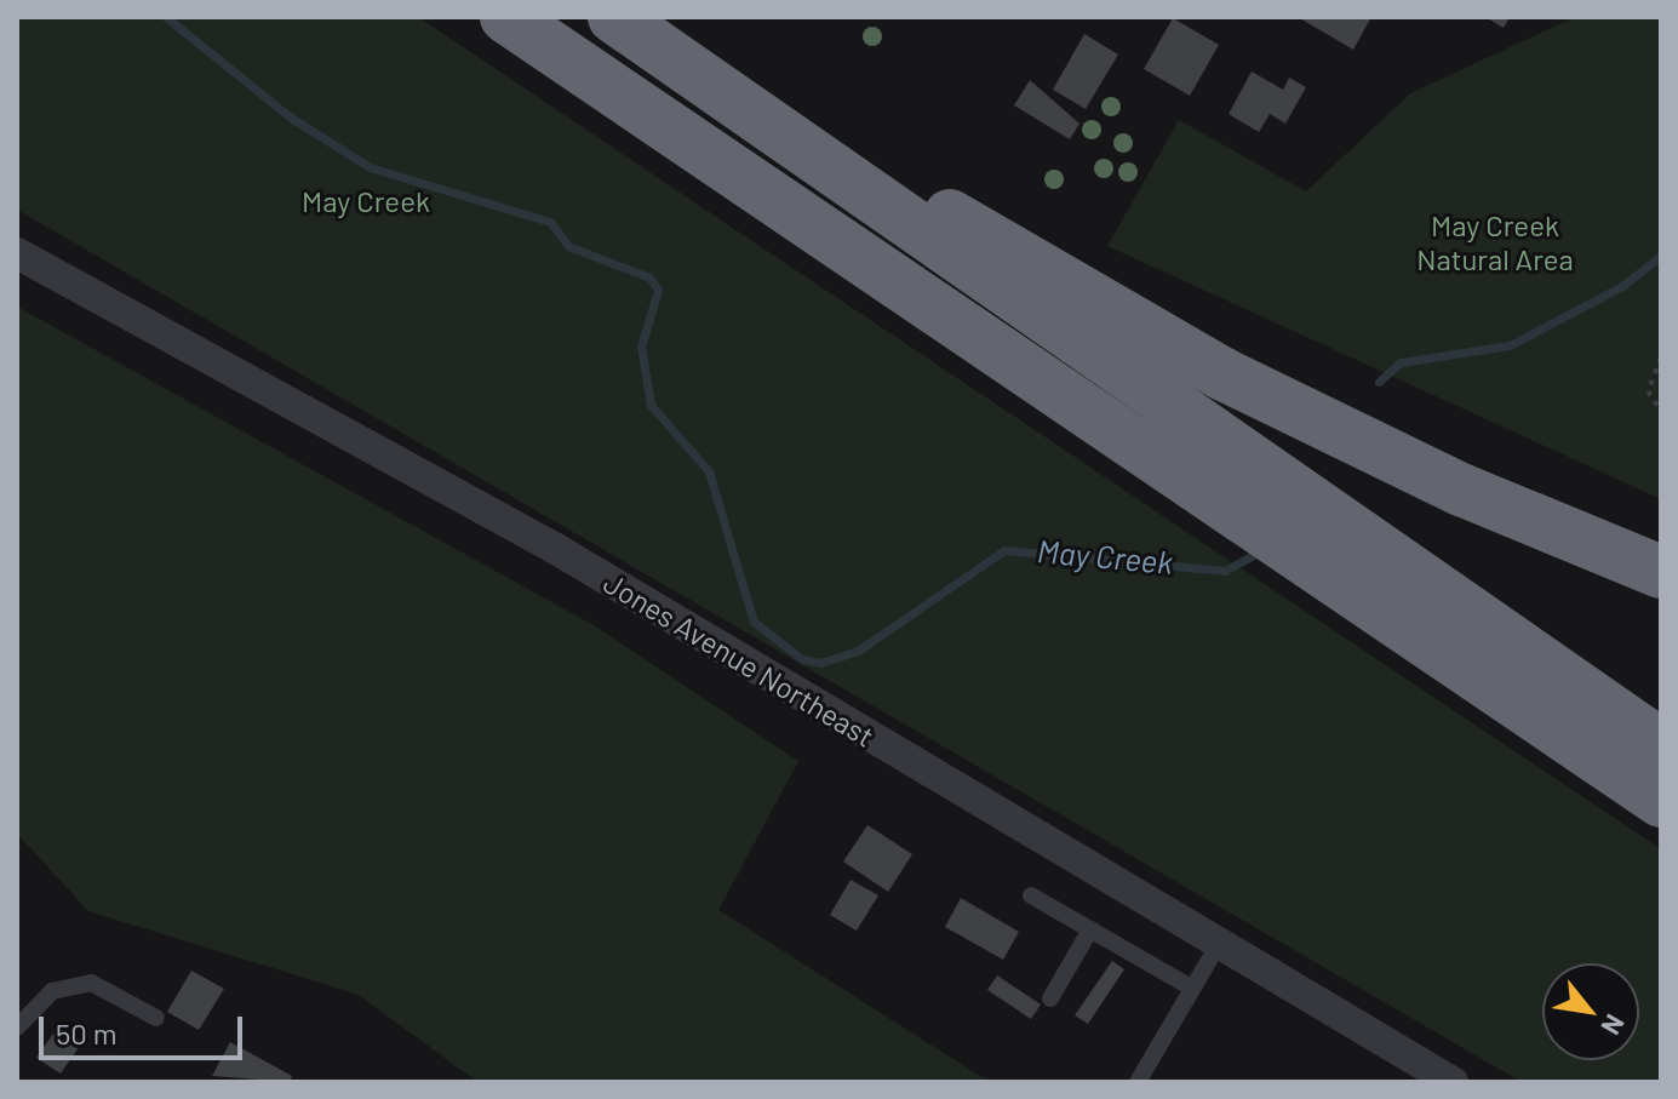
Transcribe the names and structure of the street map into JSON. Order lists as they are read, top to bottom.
{
  "streets": {
    "street": ["Jones Avenue Northeast"]
  },
  "water": ["May Creek"],
  "parks": ["May Creek", "May Creek Natural Area"],
  "scale_bar": "50 m",
  "north": "bottom right"
}
